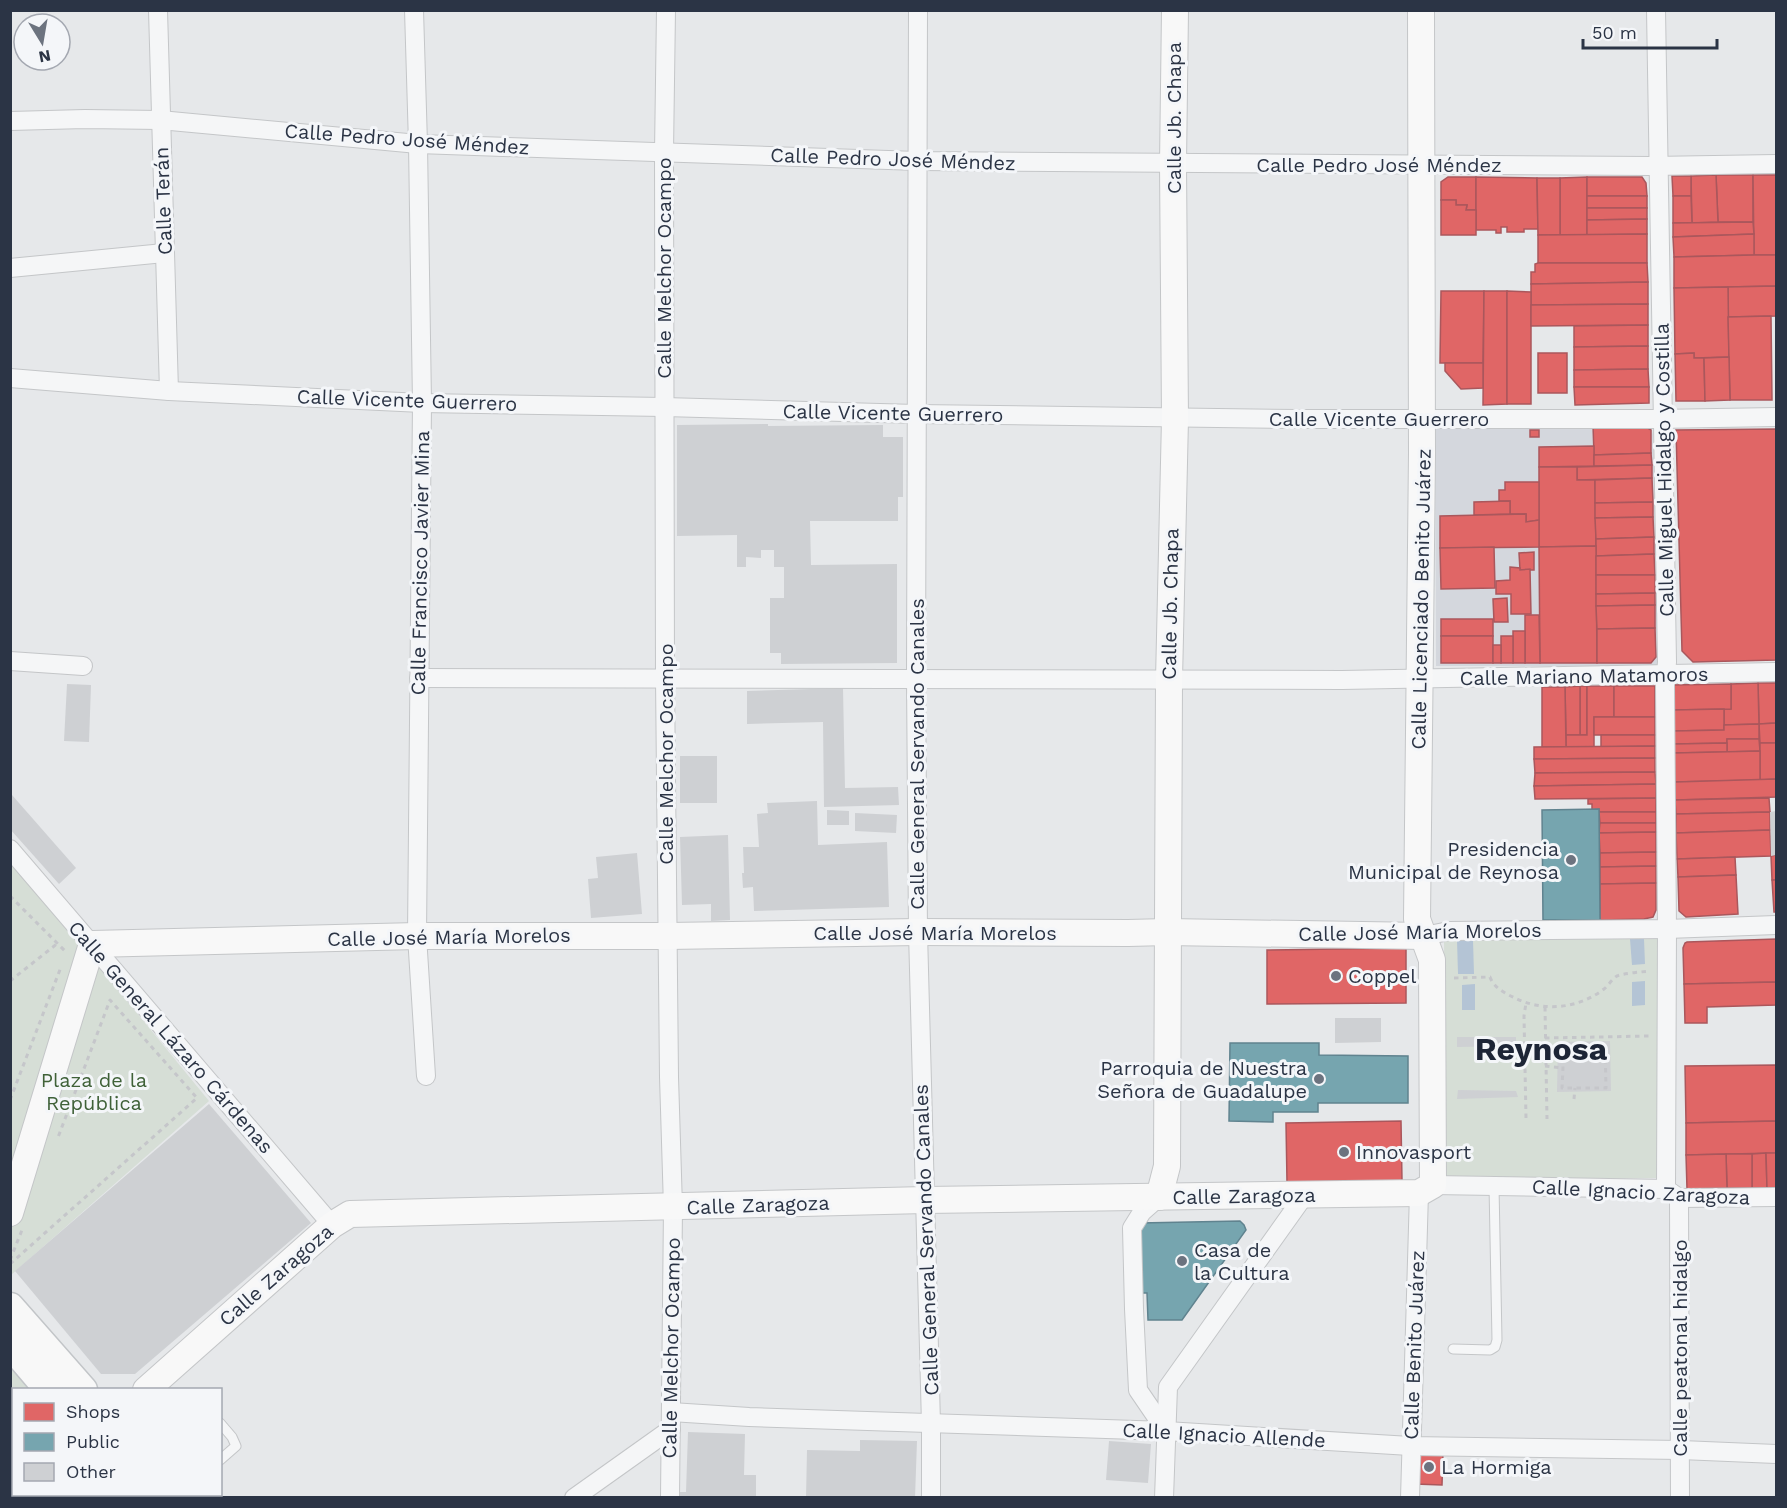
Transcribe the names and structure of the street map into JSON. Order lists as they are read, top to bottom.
{
  "streets": {
    "main road": [
      "Calle Jb. Chapa",
      "Calle Licenciado Benito Juárez",
      "Calle José María Morelos",
      "Calle Zaragoza"
    ],
    "street": [
      "Calle Pedro José Méndez",
      "Calle Terán",
      "Calle Melchor Ocampo",
      "Calle Vicente Guerrero",
      "Calle Miguel Hidalgo y Costilla",
      "Calle Francisco Javier Mina",
      "Calle Mariano Matamoros",
      "Calle General Servando Canales",
      "Calle General Lázaro Cárdenas",
      "Calle Ignacio Zaragoza",
      "Calle Benito Juárez",
      "Calle peatonal hidalgo",
      "Calle Ignacio Allende"
    ]
  },
  "crossings": [
    ["Calle Jb. Chapa", "Calle Pedro José Méndez"],
    ["Calle Jb. Chapa", "Calle Vicente Guerrero"],
    ["Calle Jb. Chapa", "Calle Mariano Matamoros"],
    ["Calle Jb. Chapa", "Calle José María Morelos"],
    ["Calle Jb. Chapa", "Calle Zaragoza"],
    ["Calle Pedro José Méndez", "Calle Terán"],
    ["Calle Pedro José Méndez", "Calle Melchor Ocampo"],
    ["Calle Pedro José Méndez", "Calle Miguel Hidalgo y Costilla"],
    ["Calle Pedro José Méndez", "Calle Francisco Javier Mina"],
    ["Calle Pedro José Méndez", "Calle Licenciado Benito Juárez"],
    ["Calle Pedro José Méndez", "Calle General Servando Canales"],
    ["Calle Terán", "Calle Vicente Guerrero"],
    ["Calle Melchor Ocampo", "Calle Vicente Guerrero"],
    ["Calle Melchor Ocampo", "Calle Mariano Matamoros"],
    ["Calle Melchor Ocampo", "Calle José María Morelos"],
    ["Calle Melchor Ocampo", "Calle Zaragoza"],
    ["Calle Melchor Ocampo", "Calle Ignacio Allende"],
    ["Calle Vicente Guerrero", "Calle Miguel Hidalgo y Costilla"],
    ["Calle Vicente Guerrero", "Calle Francisco Javier Mina"],
    ["Calle Vicente Guerrero", "Calle Licenciado Benito Juárez"],
    ["Calle Vicente Guerrero", "Calle General Servando Canales"],
    ["Calle Miguel Hidalgo y Costilla", "Calle Mariano Matamoros"],
    ["Calle Miguel Hidalgo y Costilla", "Calle José María Morelos"],
    ["Calle Miguel Hidalgo y Costilla", "Calle peatonal hidalgo"],
    ["Calle Francisco Javier Mina", "Calle Mariano Matamoros"],
    ["Calle Francisco Javier Mina", "Calle José María Morelos"],
    ["Calle Licenciado Benito Juárez", "Calle Mariano Matamoros"],
    ["Calle Licenciado Benito Juárez", "Calle José María Morelos"],
    ["Calle Licenciado Benito Juárez", "Calle Ignacio Zaragoza"],
    ["Calle Licenciado Benito Juárez", "Calle Zaragoza"],
    ["Calle Licenciado Benito Juárez", "Calle Benito Juárez"],
    ["Calle Mariano Matamoros", "Calle General Servando Canales"],
    ["Calle General Servando Canales", "Calle José María Morelos"],
    ["Calle General Servando Canales", "Calle Zaragoza"],
    ["Calle General Servando Canales", "Calle Ignacio Allende"],
    ["Calle José María Morelos", "Calle General Lázaro Cárdenas"],
    ["Calle José María Morelos", "Calle peatonal hidalgo"],
    ["Calle General Lázaro Cárdenas", "Calle Zaragoza"],
    ["Calle Ignacio Zaragoza", "Calle Zaragoza"],
    ["Calle Ignacio Zaragoza", "Calle Benito Juárez"],
    ["Calle Ignacio Zaragoza", "Calle peatonal hidalgo"],
    ["Calle Zaragoza", "Calle Benito Juárez"],
    ["Calle Benito Juárez", "Calle Ignacio Allende"],
    ["Calle peatonal hidalgo", "Calle Ignacio Allende"]
  ],
  "districts": ["Reynosa"],
  "parks": ["Plaza de la República"],
  "places": [
    "Presidencia Municipal de Reynosa",
    "Coppel",
    "Parroquia de Nuestra Señora de Guadalupe",
    "Innovasport",
    "Casa de la Cultura",
    "La Hormiga"
  ],
  "legend": ["Shops", "Public", "Other"],
  "scale_bar": "50 m",
  "north": "bottom"
}
